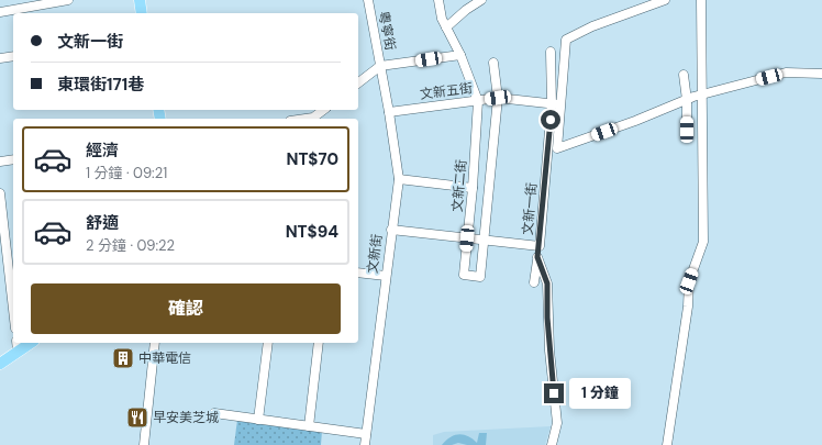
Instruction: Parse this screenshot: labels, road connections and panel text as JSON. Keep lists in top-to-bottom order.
{
  "streets": {
    "street": [
      "粵寧街",
      "文新五街",
      "文新二街",
      "文新一街",
      "文新街"
    ]
  },
  "crossings": [
    ["粵寧街", "文新二街"],
    ["粵寧街", "文新街"],
    ["文新五街", "文新二街"],
    ["文新五街", "文新一街"],
    ["文新五街", "文新街"],
    ["文新二街", "文新一街"],
    ["文新一街", "文新街"]
  ],
  "places": {
    "building": ["中華電信"],
    "restaurant": ["早安美芝城"]
  },
  "page": {
    "banner": ["文新一街", "東環街171巷"],
    "list": [
      {
        "name": "經濟",
        "note": "1 分鐘 · 09:21",
        "value": "NT$70"
      },
      {
        "name": "舒適",
        "note": "2 分鐘 · 09:22",
        "value": "NT$94"
      }
    ],
    "buttons": "確認",
    "bubble": "1 分鐘"
  }
}
